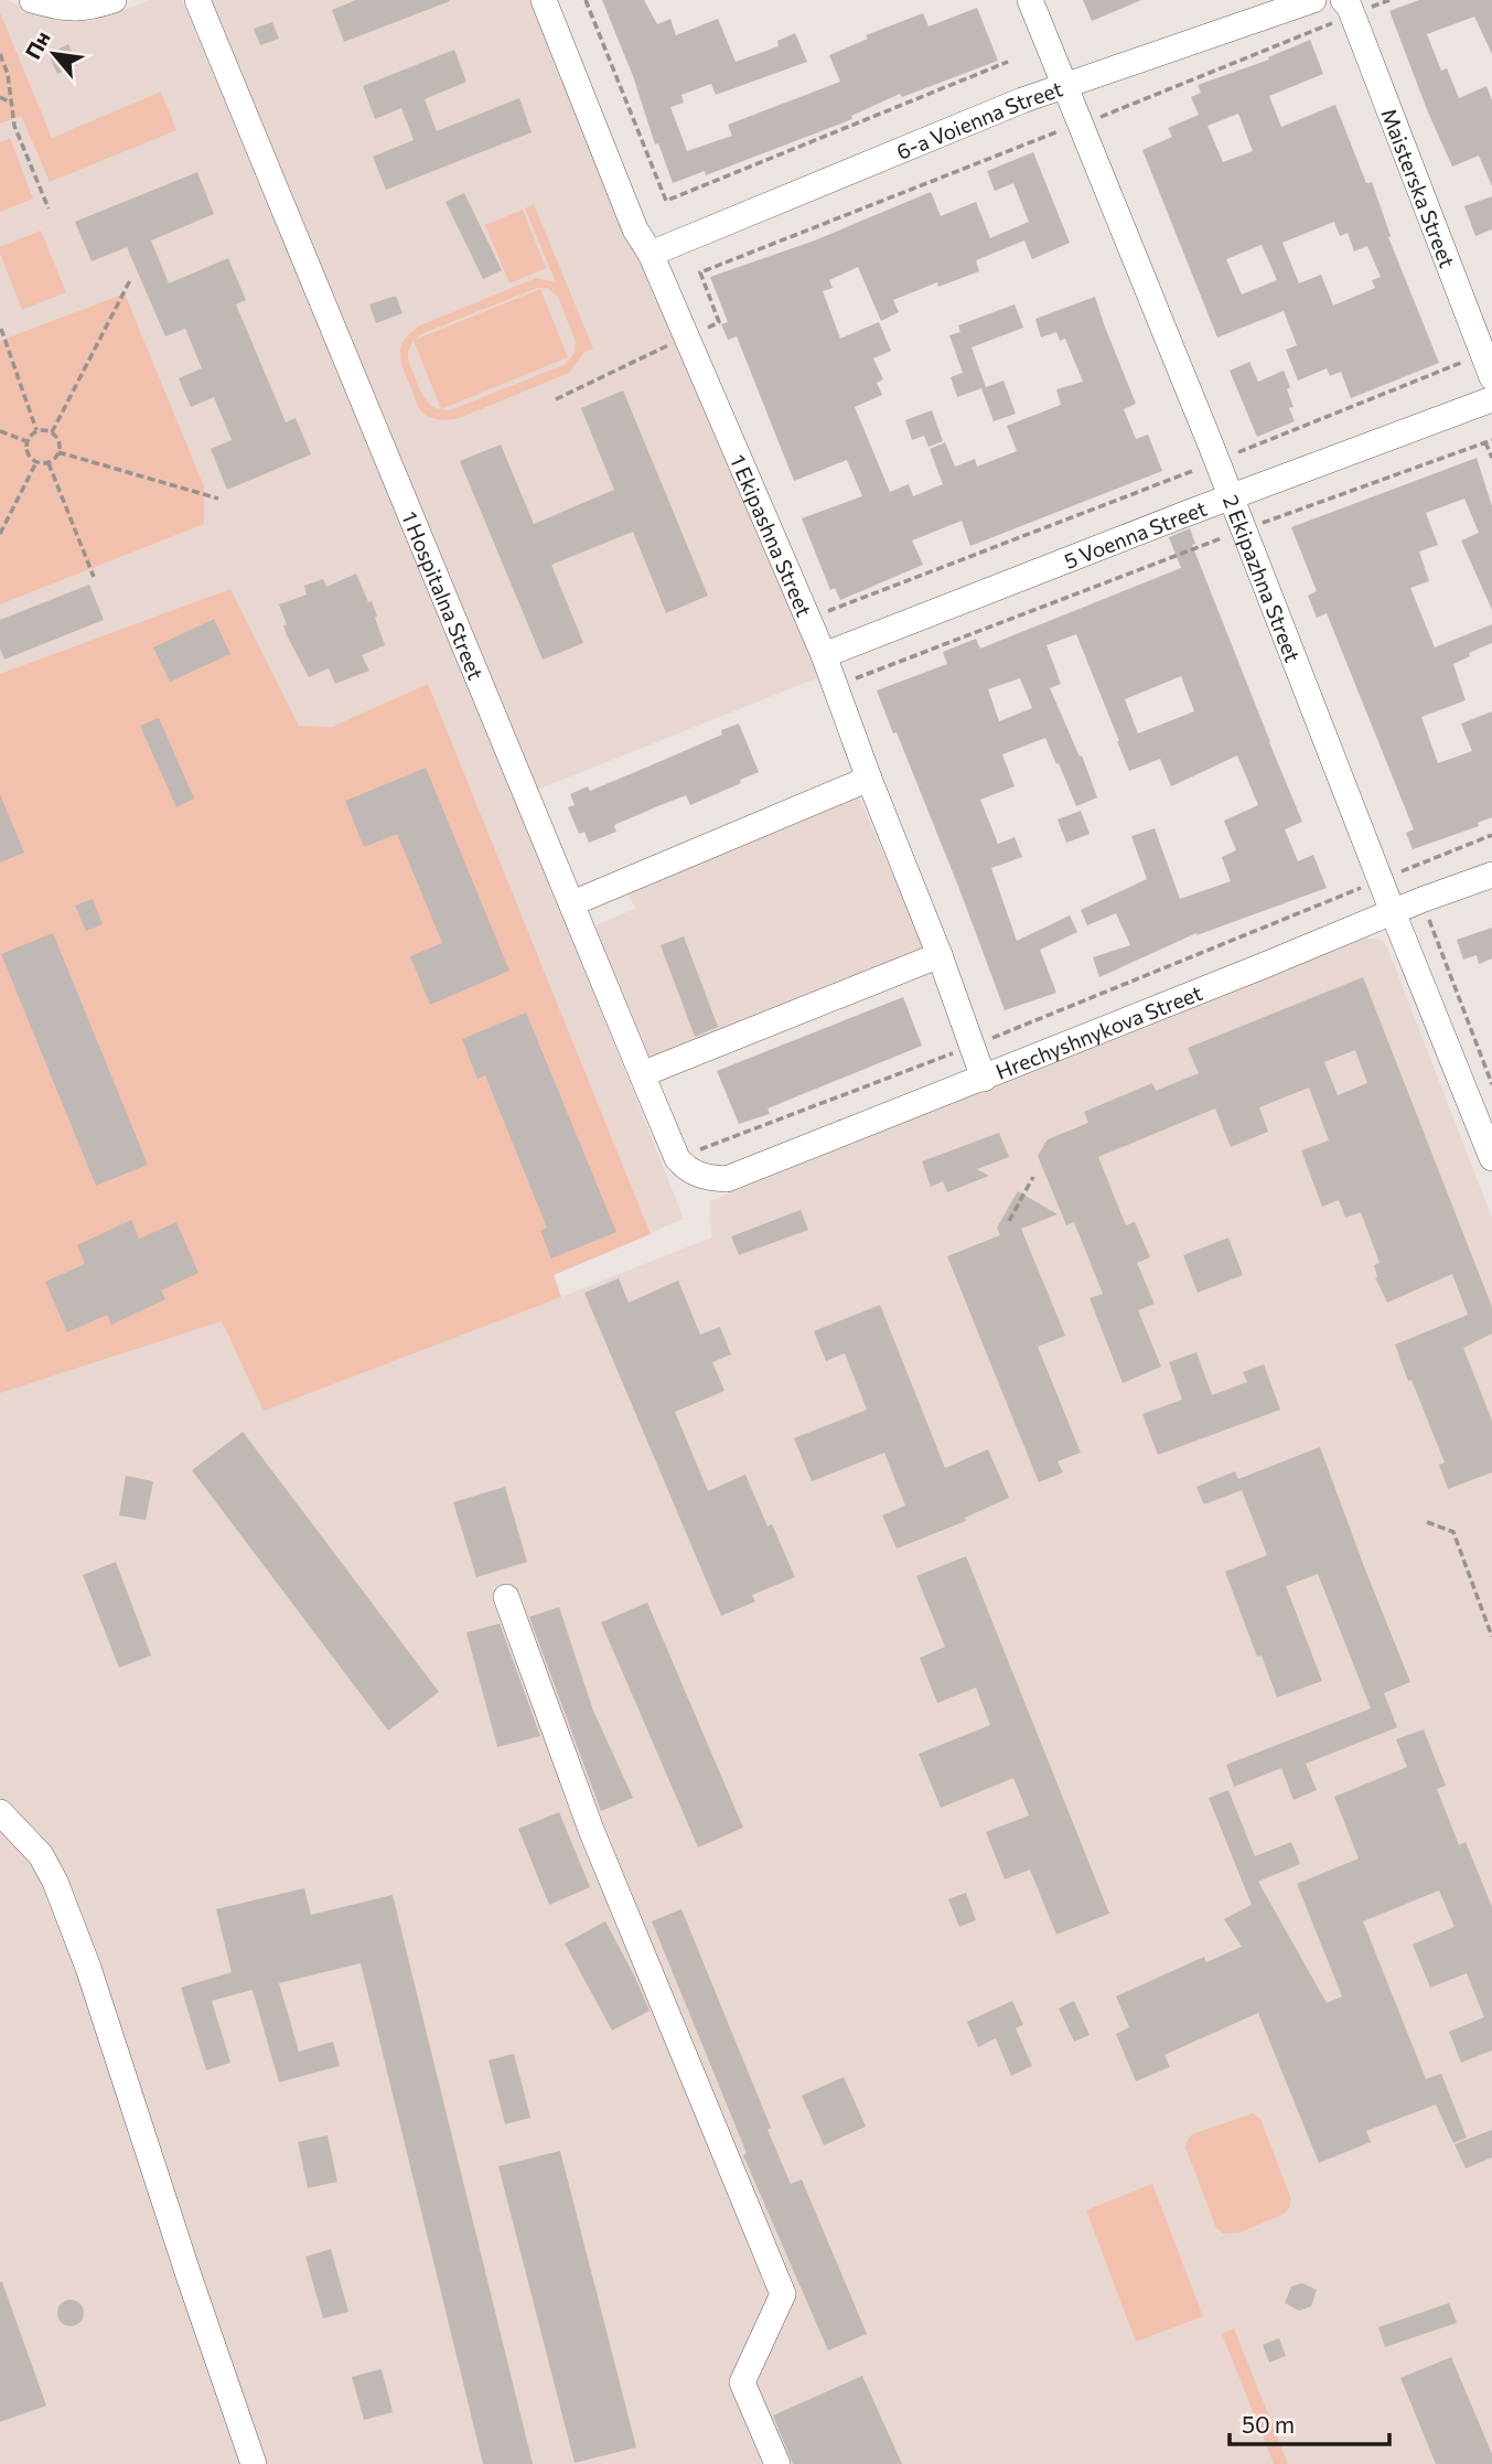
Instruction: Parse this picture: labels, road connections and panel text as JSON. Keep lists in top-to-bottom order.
{
  "streets": {
    "street": [
      "6-a Voienna Street",
      "Maisterska Street",
      "5 Voenna Street",
      "1 Ekipashna Street",
      "2 Ekipazhna Street",
      "1 Hospitalna Street",
      "Hrechyshnykova Street"
    ]
  },
  "crossings": [
    ["6-a Voienna Street", "1 Ekipashna Street"],
    ["6-a Voienna Street", "2 Ekipazhna Street"],
    ["5 Voenna Street", "1 Ekipashna Street"],
    ["5 Voenna Street", "2 Ekipazhna Street"],
    ["1 Ekipashna Street", "Hrechyshnykova Street"],
    ["2 Ekipazhna Street", "Hrechyshnykova Street"],
    ["1 Hospitalna Street", "Hrechyshnykova Street"]
  ],
  "scale_bar": "50 m",
  "north": "top left"
}
